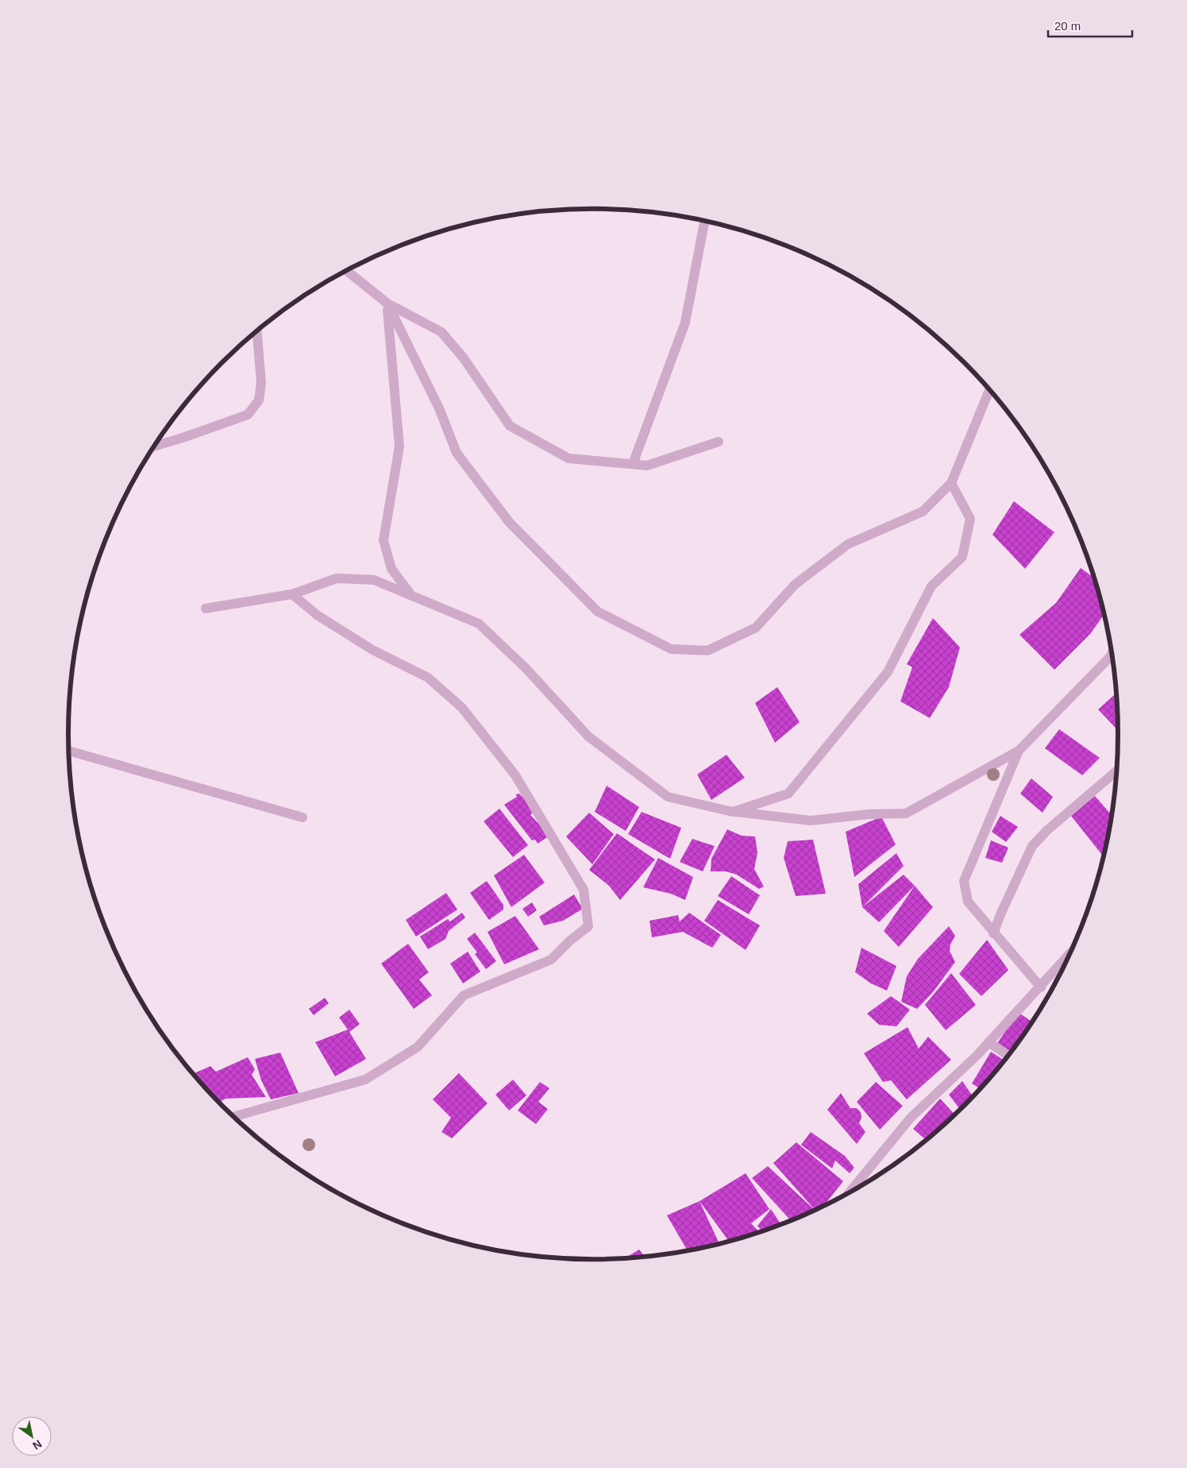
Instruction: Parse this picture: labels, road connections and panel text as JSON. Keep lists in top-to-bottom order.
{
  "scale_bar": "20 m",
  "north": "bottom right"
}
